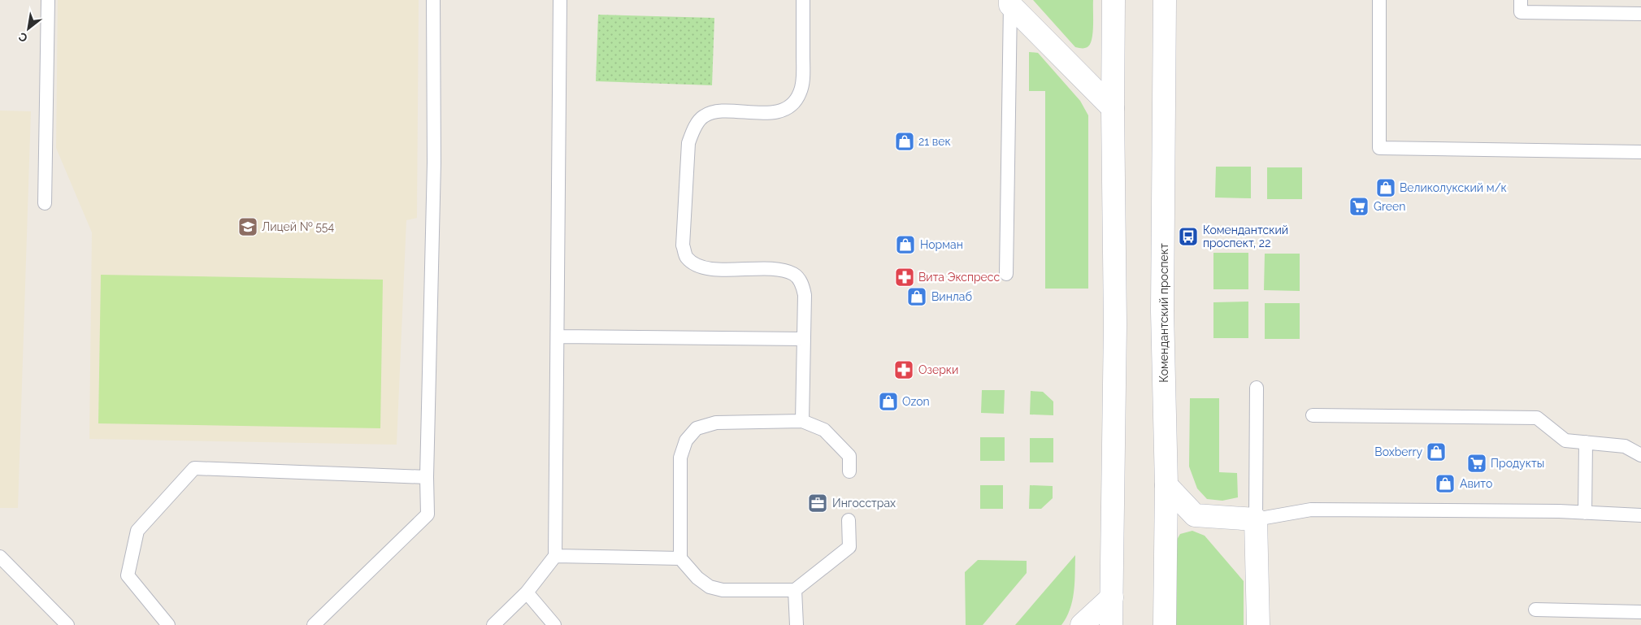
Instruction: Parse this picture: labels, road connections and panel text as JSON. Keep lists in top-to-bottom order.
{
  "streets": {
    "main road": ["Комендантский проспект"]
  },
  "places": {
    "shop": [
      "21 век",
      "Великолукский м/к",
      "Норман",
      "Винлаб",
      "Ozon",
      "Boxberry",
      "Авито"
    ],
    "supermarket": ["Green", "Продукты"],
    "school or university": ["Лицей № 554"],
    "bus stop": ["Комендантский проспект, 22"],
    "pharmacy": ["Вита Экспресс", "Озерки"],
    "office": ["Ингосстрах"]
  },
  "north": "bottom left"
}
